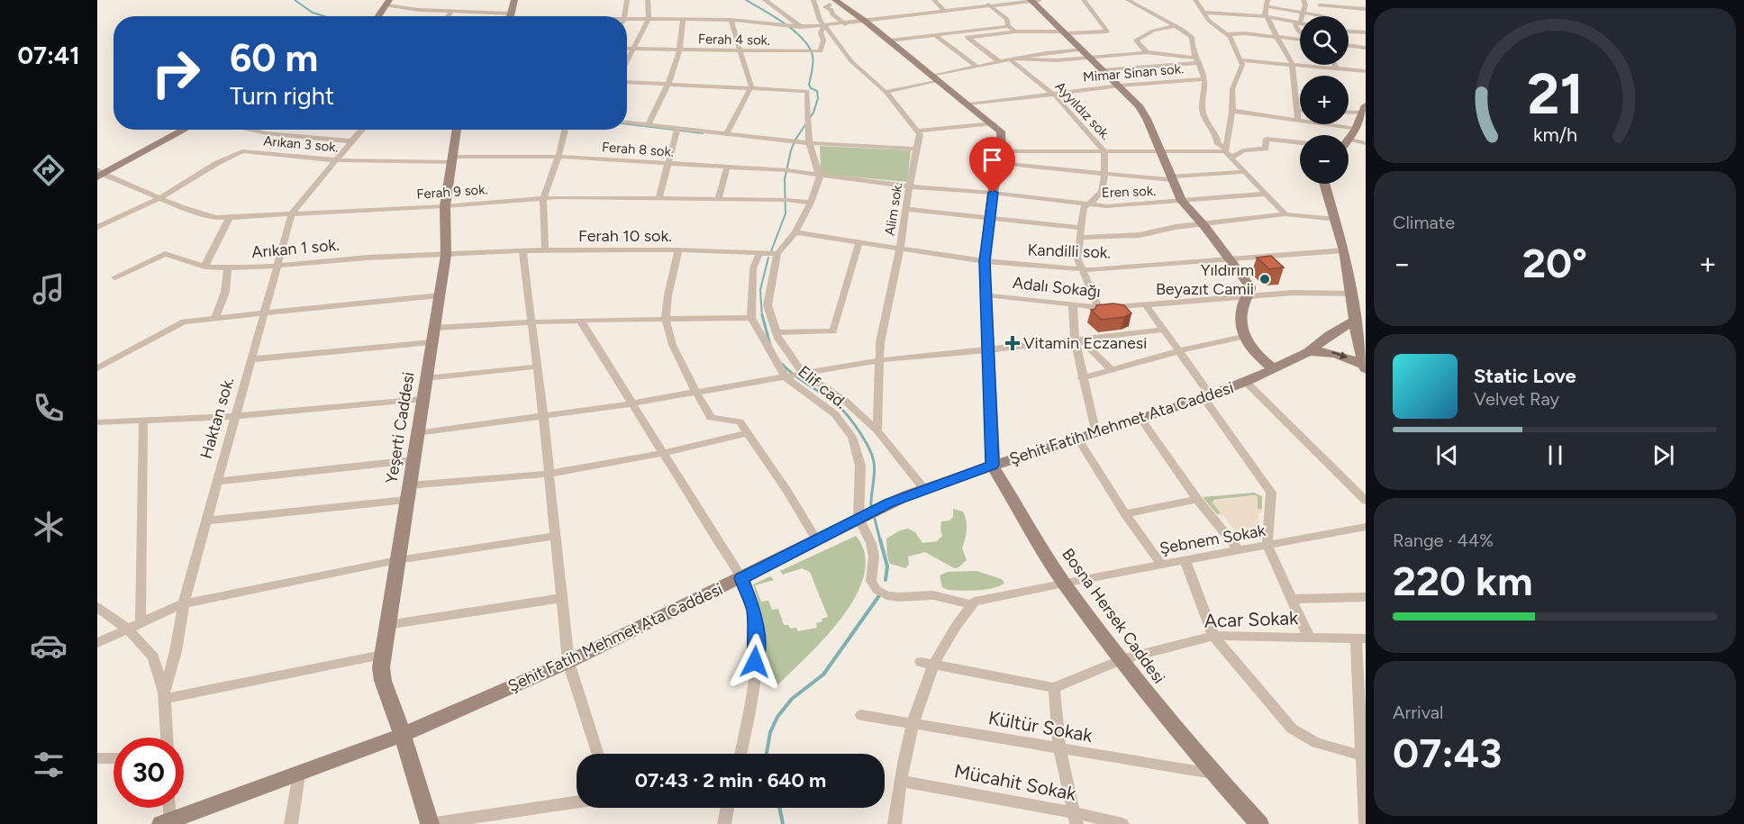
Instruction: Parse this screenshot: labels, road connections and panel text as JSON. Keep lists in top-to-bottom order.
{
  "streets": {
    "main road": ["Şehit Fatih Mehmet Ata Caddesi", "Yeşerti Caddesi", "Bosna Hersek Caddesi"],
    "street": [
      "Ferah 4 sok.",
      "Mimar Sinan sok.",
      "Ayyıldız sok.",
      "Arıkan 3 sok.",
      "Ferah 8 sok.",
      "Ferah 9 sok.",
      "Eren sok.",
      "Alim sok.",
      "Ferah 10 sok.",
      "Arıkan 1 sok.",
      "Kandilli sok.",
      "Adalı Sokağı",
      "Elif cad.",
      "Haktan sok.",
      "Şebnem Sokak",
      "Acar Sokak",
      "Kültür Sokak",
      "Mücahit Sokak"
    ]
  },
  "crossings": [
    ["Mimar Sinan sok.", "Ayyıldız sok."],
    ["Ayyıldız sok.", "Eren sok."],
    ["Ayyıldız sok.", "Kandilli sok."],
    ["Ayyıldız sok.", "Adalı Sokağı"],
    ["Arıkan 3 sok.", "Ferah 8 sok."],
    ["Arıkan 3 sok.", "Ferah 9 sok."],
    ["Arıkan 3 sok.", "Haktan sok."],
    ["Arıkan 3 sok.", "Yeşerti Caddesi"],
    ["Ferah 8 sok.", "Eren sok."],
    ["Ferah 8 sok.", "Alim sok."],
    ["Ferah 8 sok.", "Yeşerti Caddesi"],
    ["Ferah 9 sok.", "Haktan sok."],
    ["Ferah 9 sok.", "Yeşerti Caddesi"],
    ["Eren sok.", "Alim sok."],
    ["Eren sok.", "Bosna Hersek Caddesi"],
    ["Alim sok.", "Kandilli sok."],
    ["Alim sok.", "Elif cad."],
    ["Ferah 10 sok.", "Arıkan 1 sok."],
    ["Ferah 10 sok.", "Elif cad."],
    ["Ferah 10 sok.", "Yeşerti Caddesi"],
    ["Arıkan 1 sok.", "Haktan sok."],
    ["Arıkan 1 sok.", "Yeşerti Caddesi"],
    ["Kandilli sok.", "Bosna Hersek Caddesi"],
    ["Adalı Sokağı", "Bosna Hersek Caddesi"],
    ["Elif cad.", "Şehit Fatih Mehmet Ata Caddesi"],
    ["Şehit Fatih Mehmet Ata Caddesi", "Yeşerti Caddesi"],
    ["Şehit Fatih Mehmet Ata Caddesi", "Bosna Hersek Caddesi"],
    ["Şebnem Sokak", "Bosna Hersek Caddesi"],
    ["Bosna Hersek Caddesi", "Acar Sokak"],
    ["Bosna Hersek Caddesi", "Kültür Sokak"]
  ],
  "places": {
    "other": ["Yıldırım Beyazıt Camii"],
    "health": ["Vitamin Eczanesi"]
  },
  "page": {
    "tabs": "07:41",
    "map_buttons": ["+", "−"],
    "turn": ["60 m", "Turn right"],
    "tile": [
      "Climate",
      ["Range · 44%", "220 km"],
      ["Arrival", "07:43"]
    ],
    "heat": ["−", "20°", "+"],
    "song": ["Static Love", "Velvet Ray"],
    "limit": "30",
    "trip": "07:43 · 2 min · 640 m",
    "gauge": ["21", "km/h"]
  }
}
